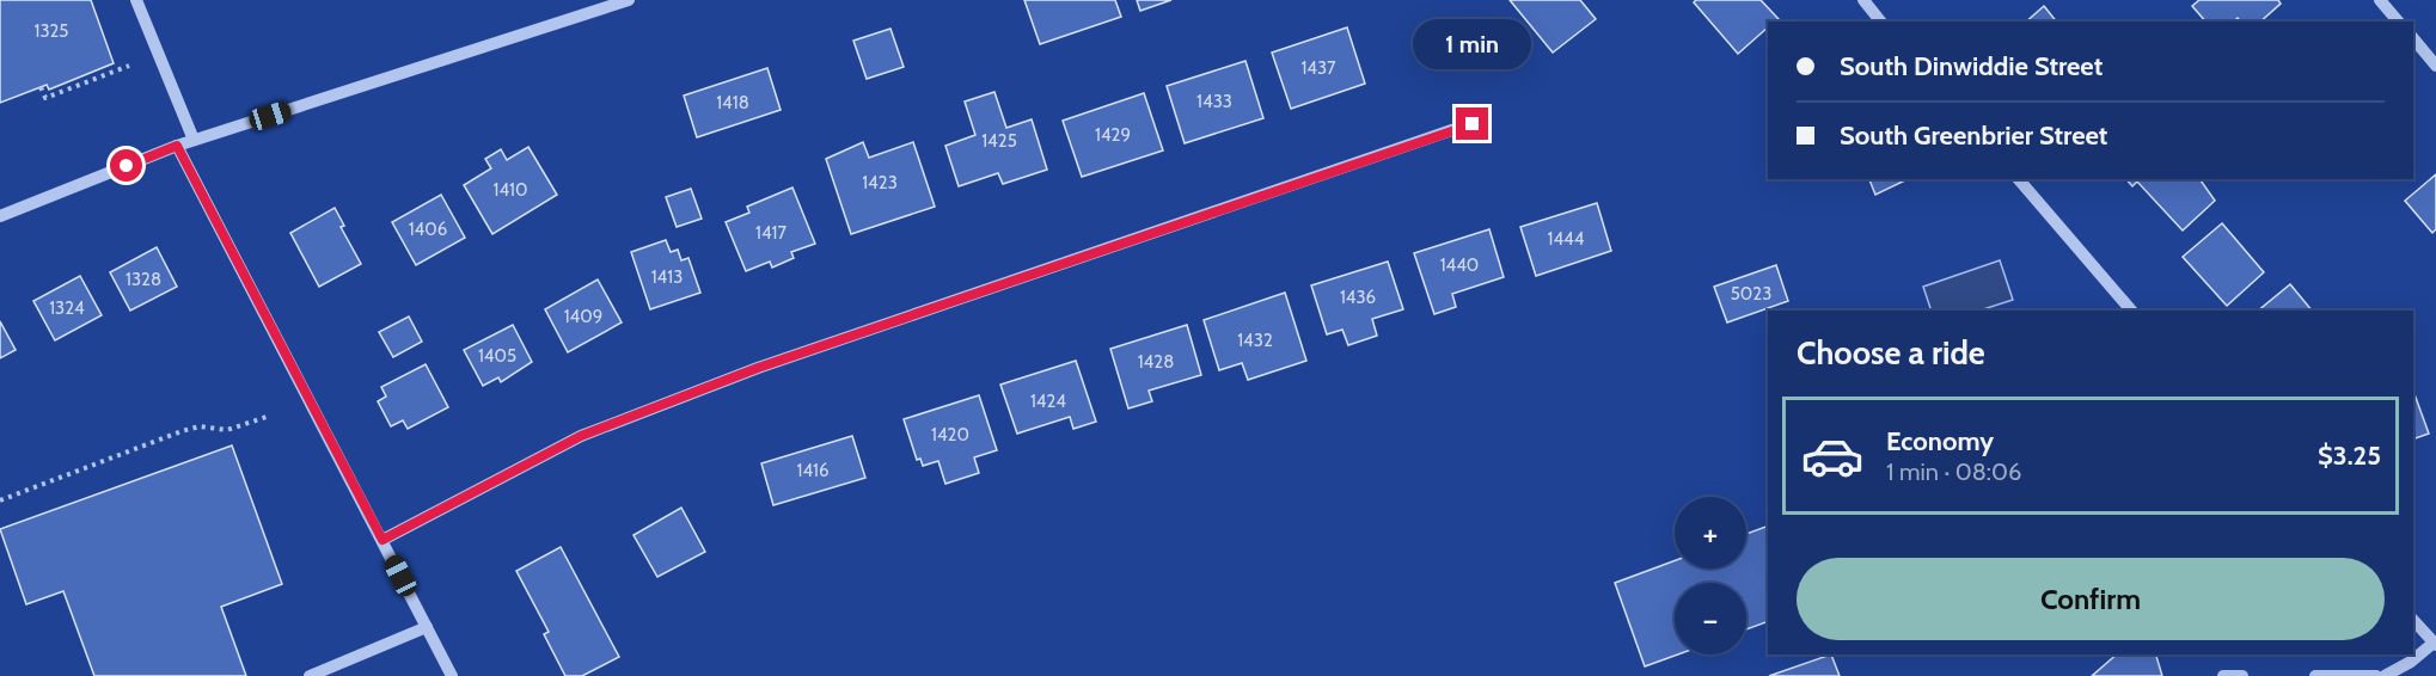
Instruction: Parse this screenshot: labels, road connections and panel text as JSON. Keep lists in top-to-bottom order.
{
  "house_numbers": [
    "1325",
    "1437",
    "1433",
    "1418",
    "1429",
    "1425",
    "1423",
    "1410",
    "1406",
    "1417",
    "1444",
    "1440",
    "1413",
    "1328",
    "5023",
    "1436",
    "1324",
    "1409",
    "1432",
    "1405",
    "1428",
    "1424",
    "1420",
    "1416"
  ],
  "page": {
    "bubble": "1 min",
    "banner": ["South Dinwiddie Street", "South Greenbrier Street"],
    "heading": "Choose a ride",
    "list": [
      {
        "name": "Economy",
        "note": "1 min · 08:06",
        "value": "$3.25"
      }
    ],
    "map_buttons": ["+", "−"],
    "buttons": "Confirm"
  }
}
